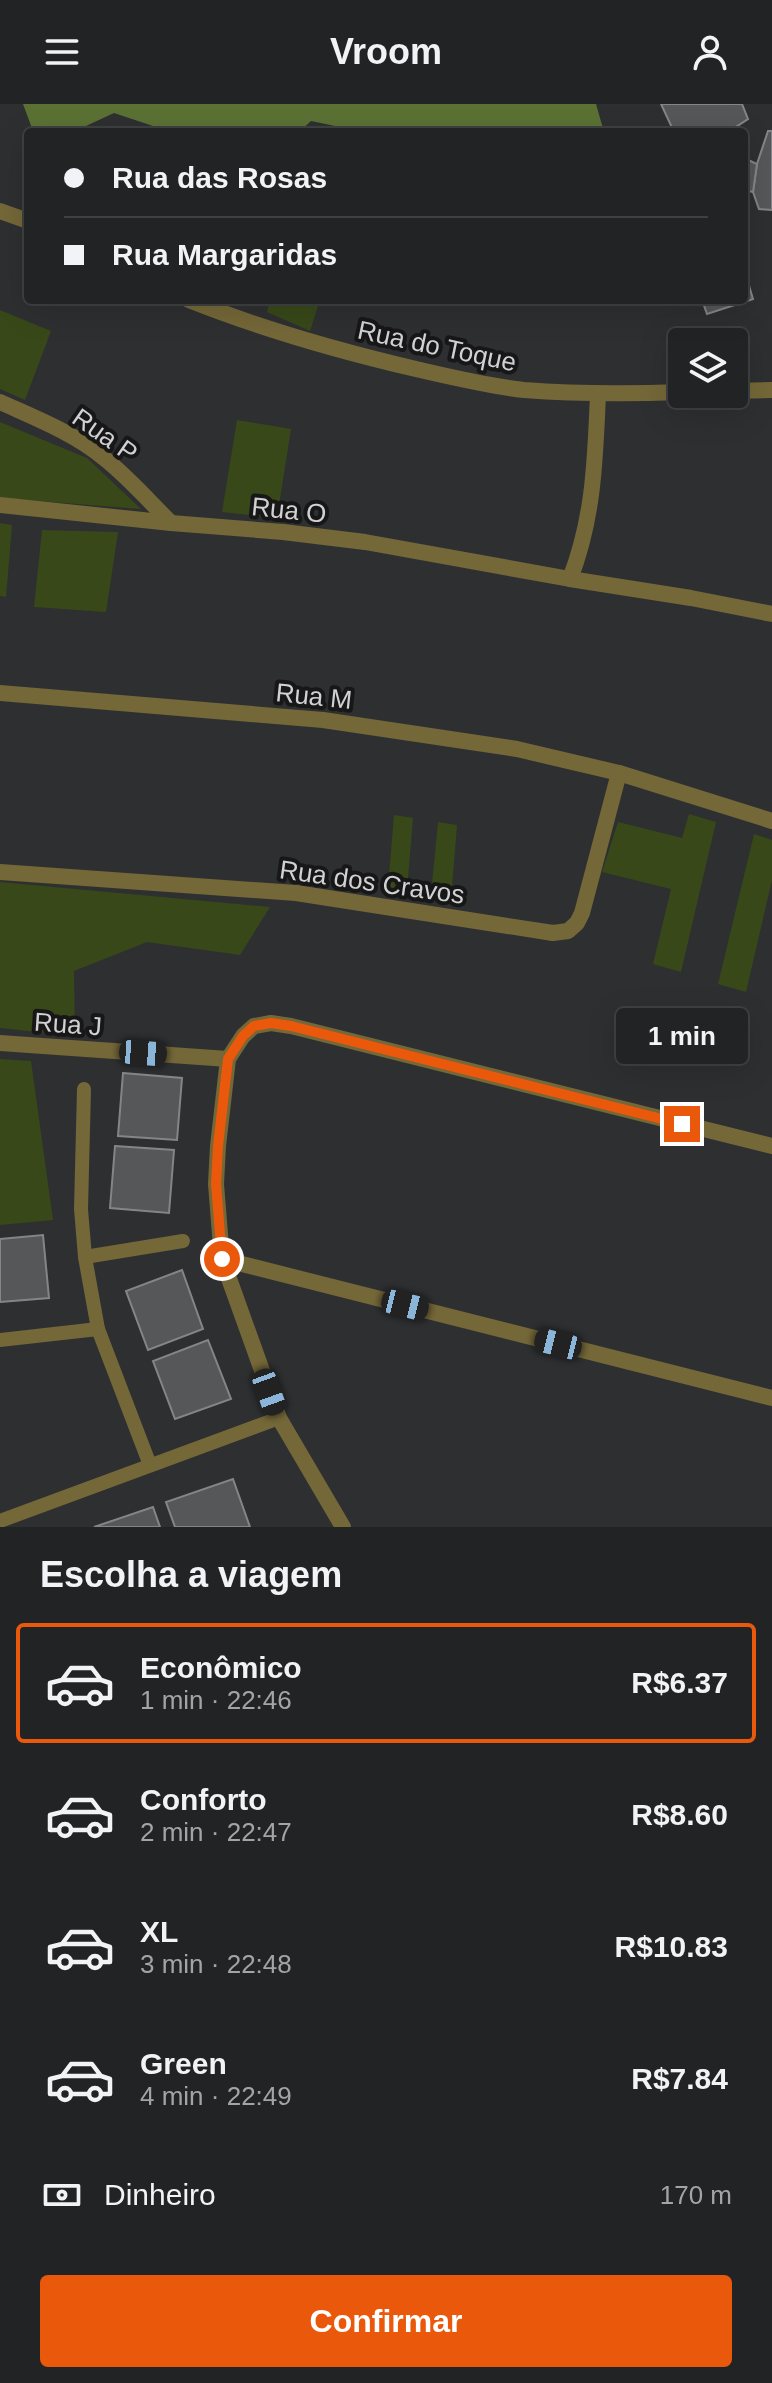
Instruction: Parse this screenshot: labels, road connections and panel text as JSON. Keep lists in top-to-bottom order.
{
  "streets": {
    "street": [
      "Rua do Toque",
      "Rua P",
      "Rua O",
      "Rua M",
      "Rua dos Cravos",
      "Rua J"
    ]
  },
  "crossings": [
    ["Rua P", "Rua O"],
    ["Rua M", "Rua dos Cravos"]
  ],
  "page": {
    "header": "Vroom",
    "banner": ["Rua das Rosas", "Rua Margaridas"],
    "bubble": "1 min",
    "heading": "Escolha a viagem",
    "list": [
      {
        "name": "Econômico",
        "note": "1 min · 22:46",
        "value": "R$6.37"
      },
      {
        "name": "Conforto",
        "note": "2 min · 22:47",
        "value": "R$8.60"
      },
      {
        "name": "XL",
        "note": "3 min · 22:48",
        "value": "R$10.83"
      },
      {
        "name": "Green",
        "note": "4 min · 22:49",
        "value": "R$7.84"
      }
    ],
    "pay": ["Dinheiro", "170 m"],
    "buttons": "Confirmar"
  }
}
